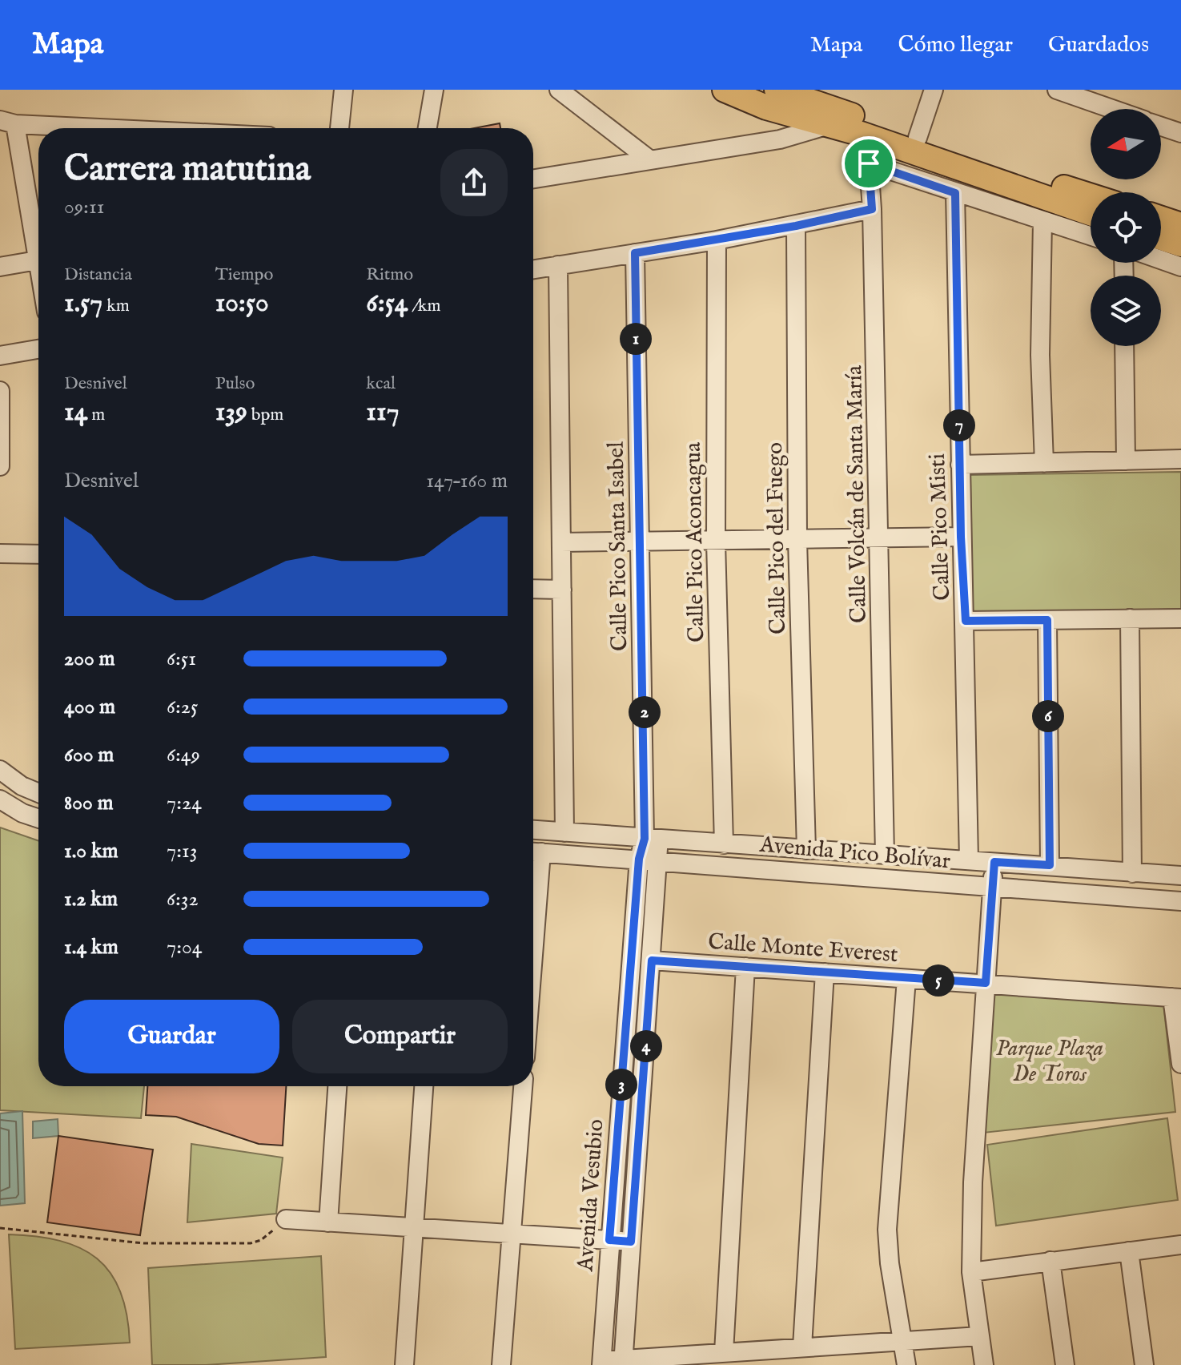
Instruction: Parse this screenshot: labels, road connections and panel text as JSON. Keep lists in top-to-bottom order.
{
  "streets": {
    "street": [
      "Calle Volcán de Santa María",
      "Calle Pico Misti",
      "Calle Pico del Fuego",
      "Calle Pico Aconcagua",
      "Calle Pico Santa Isabel",
      "Avenida Pico Bolívar",
      "Calle Monte Everest",
      "Avenida Vesubio"
    ]
  },
  "crossings": [
    ["Calle Volcán de Santa María", "Avenida Pico Bolívar"],
    ["Calle Pico Misti", "Avenida Pico Bolívar"],
    ["Calle Pico del Fuego", "Avenida Pico Bolívar"],
    ["Calle Pico Aconcagua", "Avenida Pico Bolívar"],
    ["Calle Pico Santa Isabel", "Avenida Pico Bolívar"],
    ["Calle Pico Santa Isabel", "Avenida Vesubio"],
    ["Avenida Pico Bolívar", "Avenida Vesubio"],
    ["Calle Monte Everest", "Avenida Vesubio"]
  ],
  "parks": ["Parque Plaza De Toros"],
  "north": "left",
  "page": {
    "header": "Mapa",
    "nav": ["Mapa", "Cómo llegar", "Guardados"],
    "heading": ["Carrera matutina", "09:11"],
    "stats": [
      ["Distancia", "1.57 km"],
      ["Tiempo", "10:50"],
      ["Ritmo", "6:54 /km"],
      ["Desnivel", "14 m"],
      ["Pulso", "139 bpm"],
      ["kcal", "117"]
    ],
    "pins": [
      "1",
      "7",
      "2",
      "6",
      "5",
      "4",
      "3"
    ],
    "chart": ["Desnivel", "147–160 m"],
    "list": [
      {
        "name": "200 m",
        "note": "6:51"
      },
      {
        "name": "400 m",
        "note": "6:25"
      },
      {
        "name": "600 m",
        "note": "6:49"
      },
      {
        "name": "800 m",
        "note": "7:24"
      },
      {
        "name": "1.0 km",
        "note": "7:13"
      },
      {
        "name": "1.2 km",
        "note": "6:32"
      },
      {
        "name": "1.4 km",
        "note": "7:04"
      }
    ],
    "buttons": ["Guardar", "Compartir"]
  }
}
